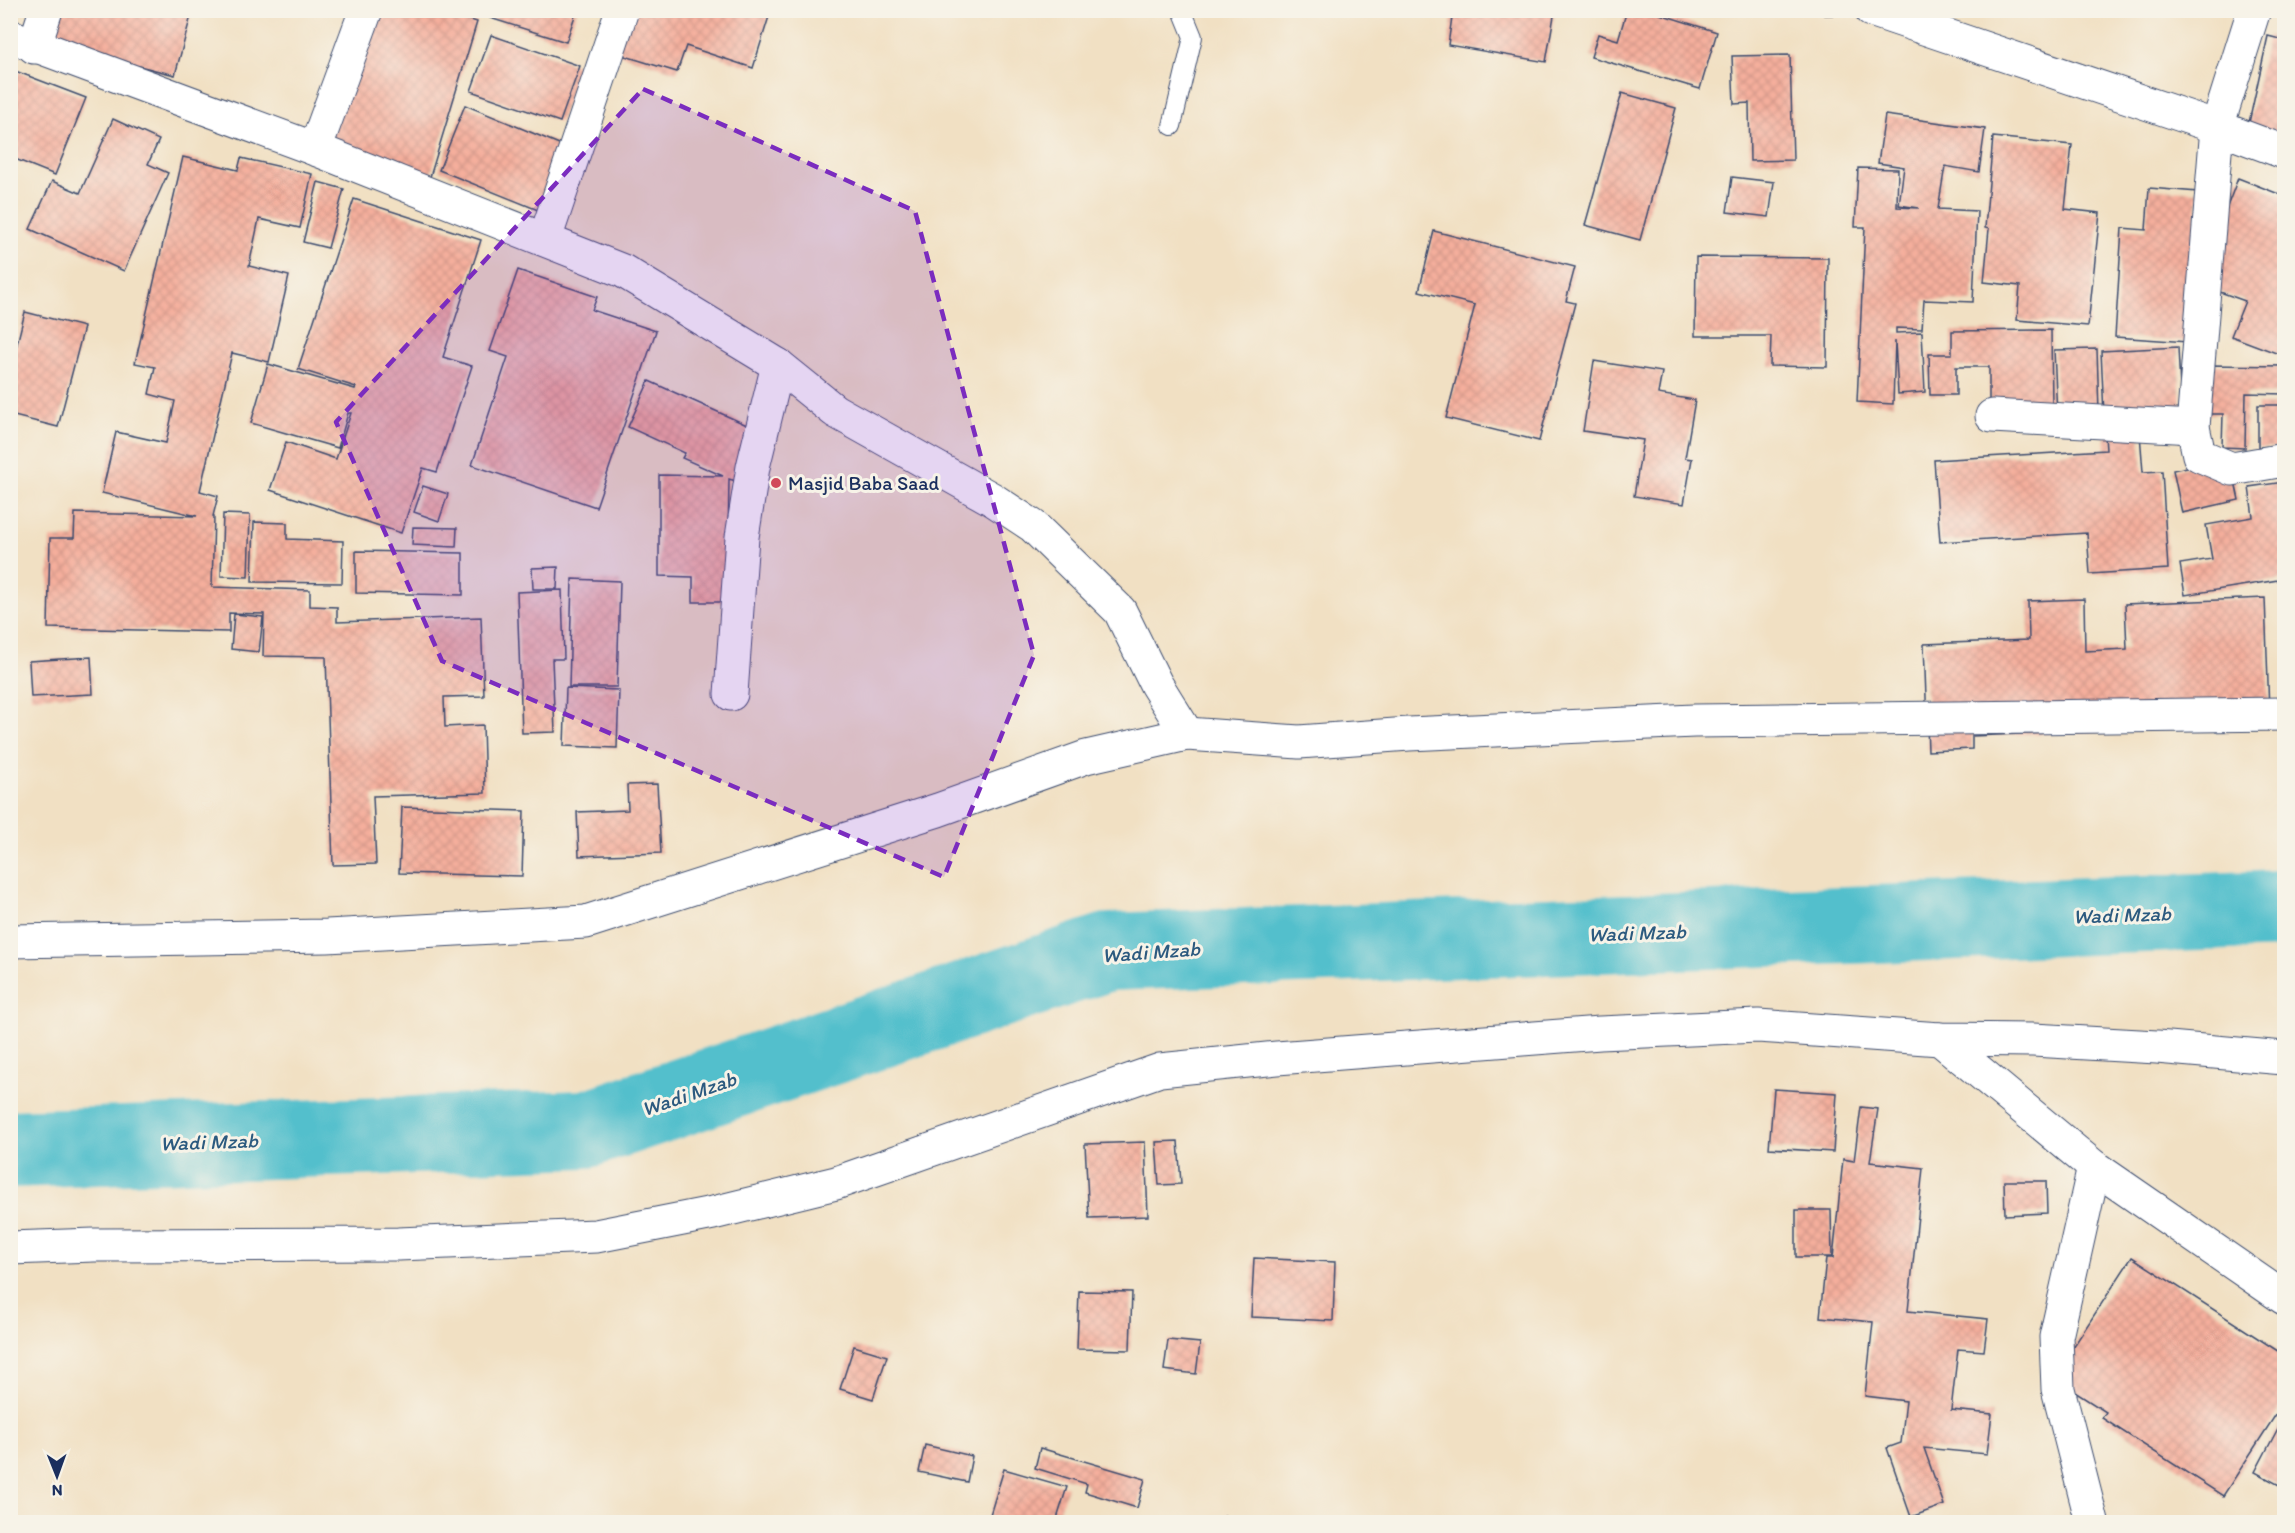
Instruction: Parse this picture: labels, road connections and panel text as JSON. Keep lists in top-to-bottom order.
{
  "water": ["Wadi Mzab"],
  "places": ["Masjid Baba Saad"],
  "north": "bottom"
}
